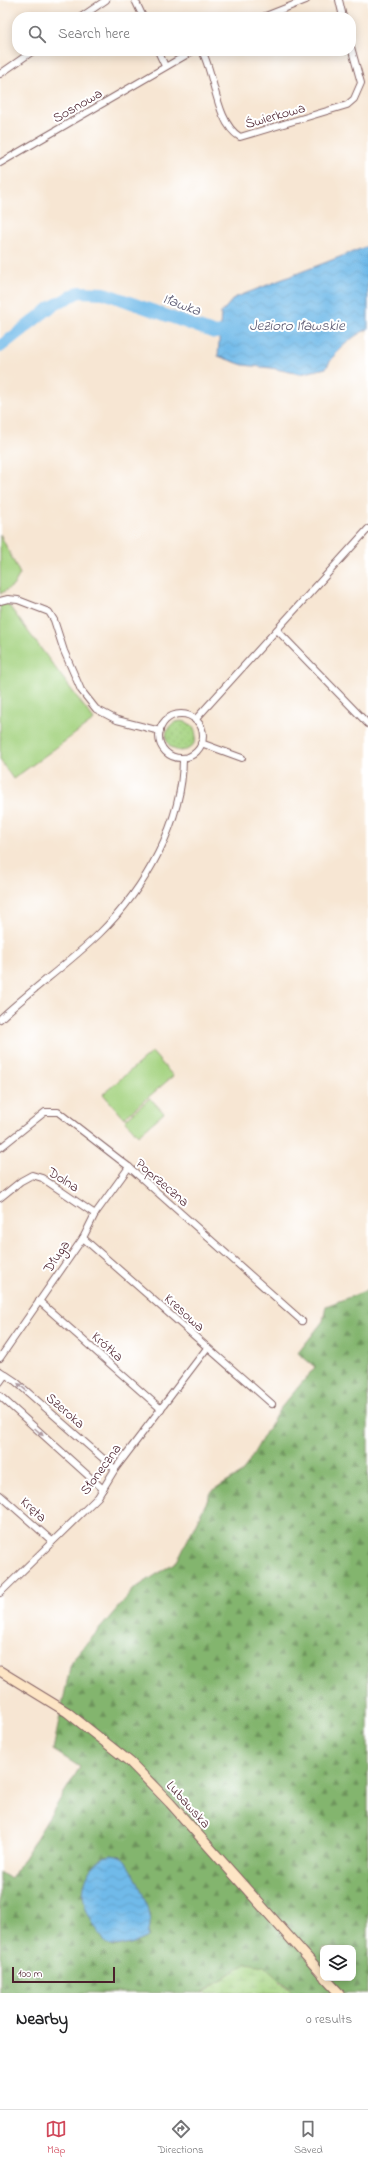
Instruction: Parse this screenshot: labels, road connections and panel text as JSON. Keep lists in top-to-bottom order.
{
  "streets": {
    "main road": ["Lubawska"],
    "street": [
      "Sosnowa",
      "Świerkowa",
      "Dolna",
      "Poprzeczna",
      "Długa",
      "Kresowa",
      "Krótka",
      "Szeroka",
      "Słoneczna",
      "Kręta"
    ]
  },
  "crossings": [
    ["Dolna", "Długa"],
    ["Poprzeczna", "Długa"],
    ["Długa", "Kresowa"],
    ["Długa", "Krótka"],
    ["Kresowa", "Słoneczna"],
    ["Krótka", "Słoneczna"],
    ["Szeroka", "Słoneczna"],
    ["Słoneczna", "Kręta"]
  ],
  "water": ["Iławka", "Jezioro Iławskie"],
  "scale_bar": "100 m",
  "page": {
    "search": "Search here",
    "scale": "100 m",
    "heading": ["Nearby", "0 results"],
    "nav": ["Map", "Directions", "Saved"]
  }
}
